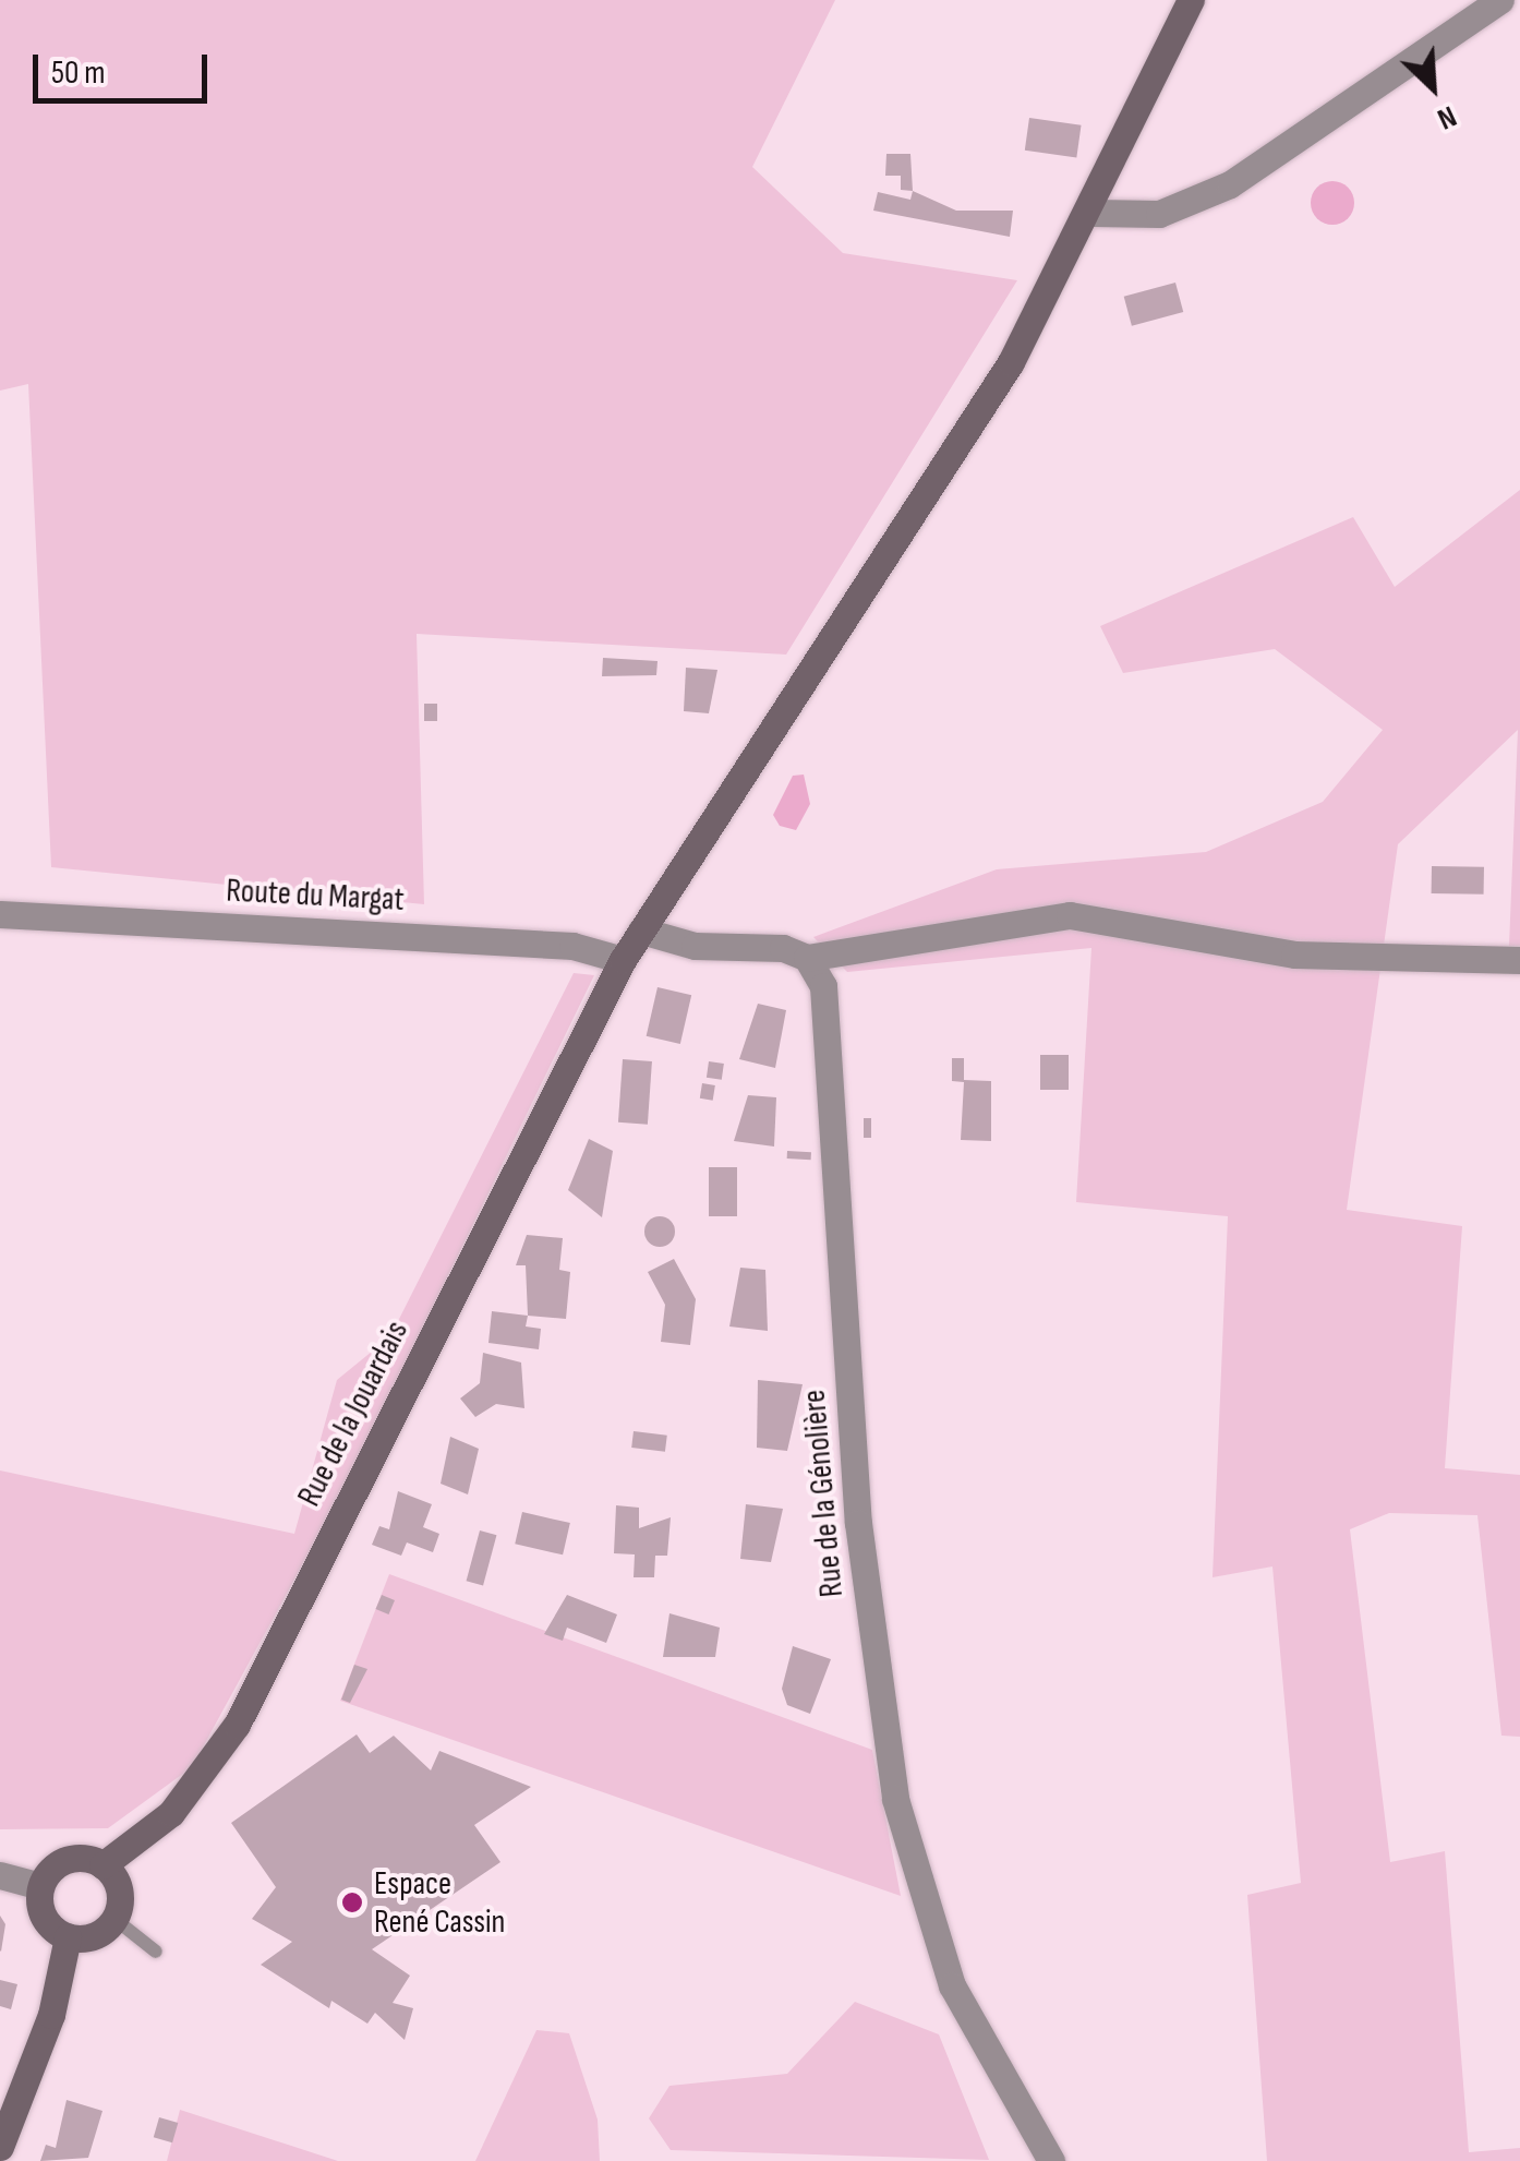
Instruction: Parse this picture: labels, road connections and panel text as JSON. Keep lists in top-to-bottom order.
{
  "streets": {
    "main road": ["Rue de la Jouardais"],
    "street": ["Route du Margat", "Rue de la Génolière"]
  },
  "crossings": [
    ["Route du Margat", "Rue de la Jouardais"]
  ],
  "places": ["Espace René Cassin"],
  "scale_bar": "50 m",
  "north": "bottom right"
}
